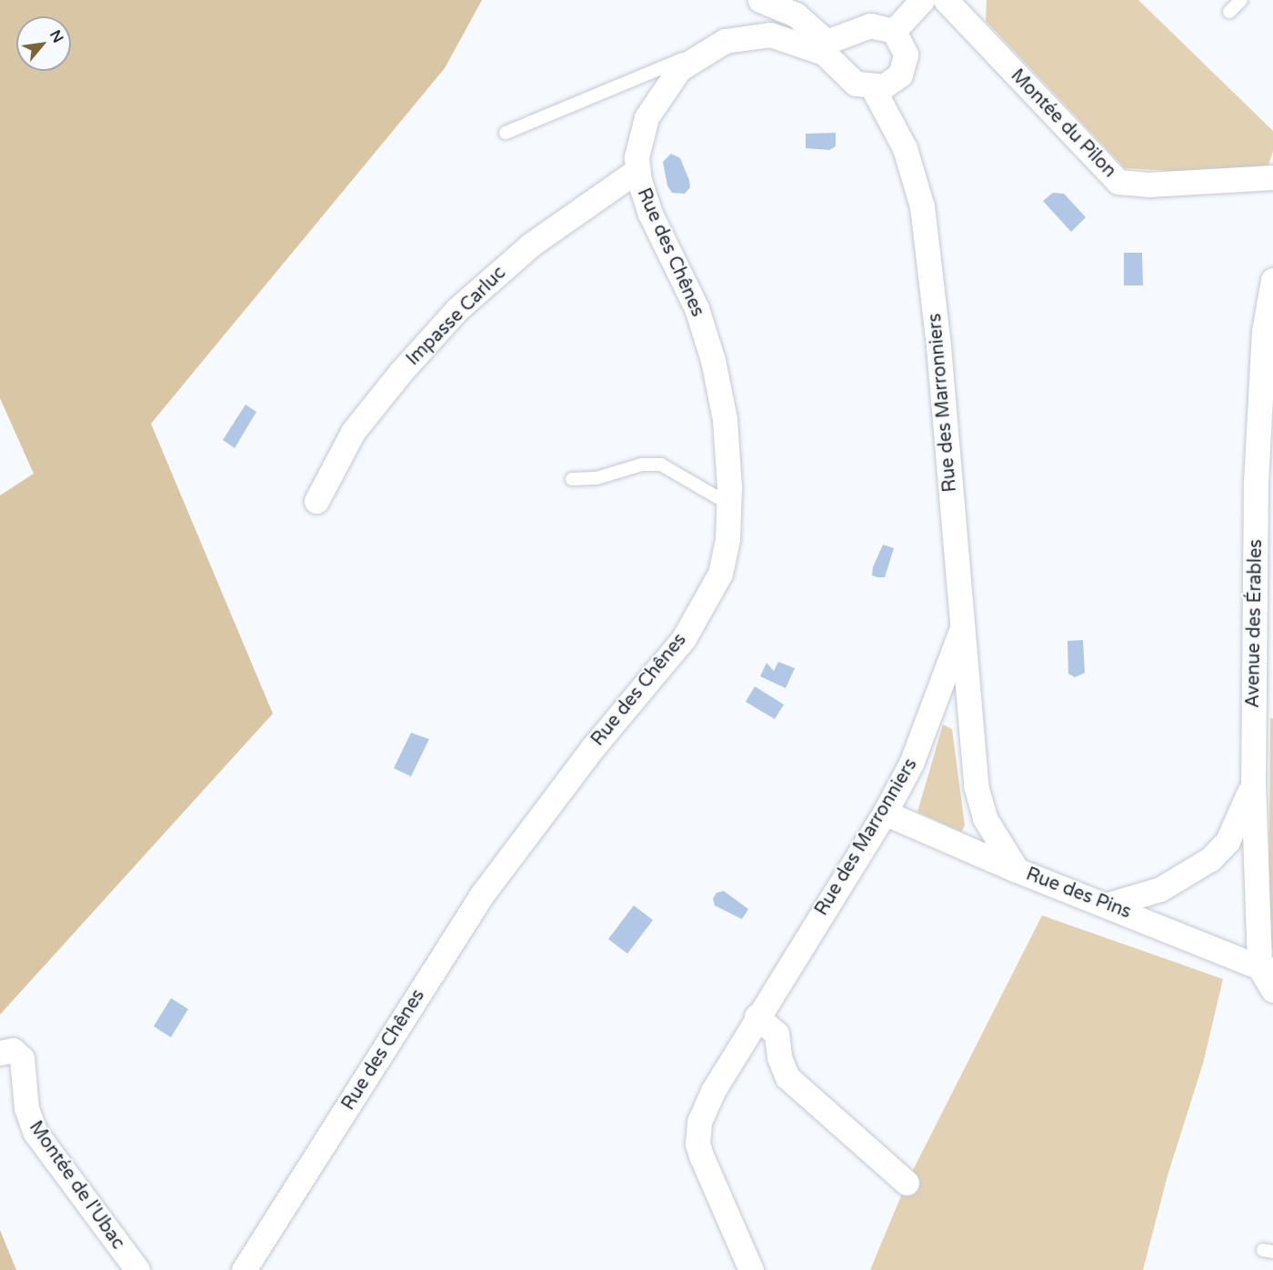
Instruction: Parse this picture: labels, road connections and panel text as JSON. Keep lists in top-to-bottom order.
{
  "streets": {
    "street": [
      "Montée du Pilon",
      "Rue des Chênes",
      "Impasse Carluc",
      "Rue des Marronniers",
      "Avenue des Érables",
      "Rue des Pins",
      "Montée de l'Ubac"
    ]
  },
  "crossings": [
    ["Rue des Chênes", "Impasse Carluc"],
    ["Rue des Chênes", "Rue des Marronniers"],
    ["Rue des Marronniers", "Rue des Pins"],
    ["Avenue des Érables", "Rue des Pins"]
  ],
  "north": "top right"
}
